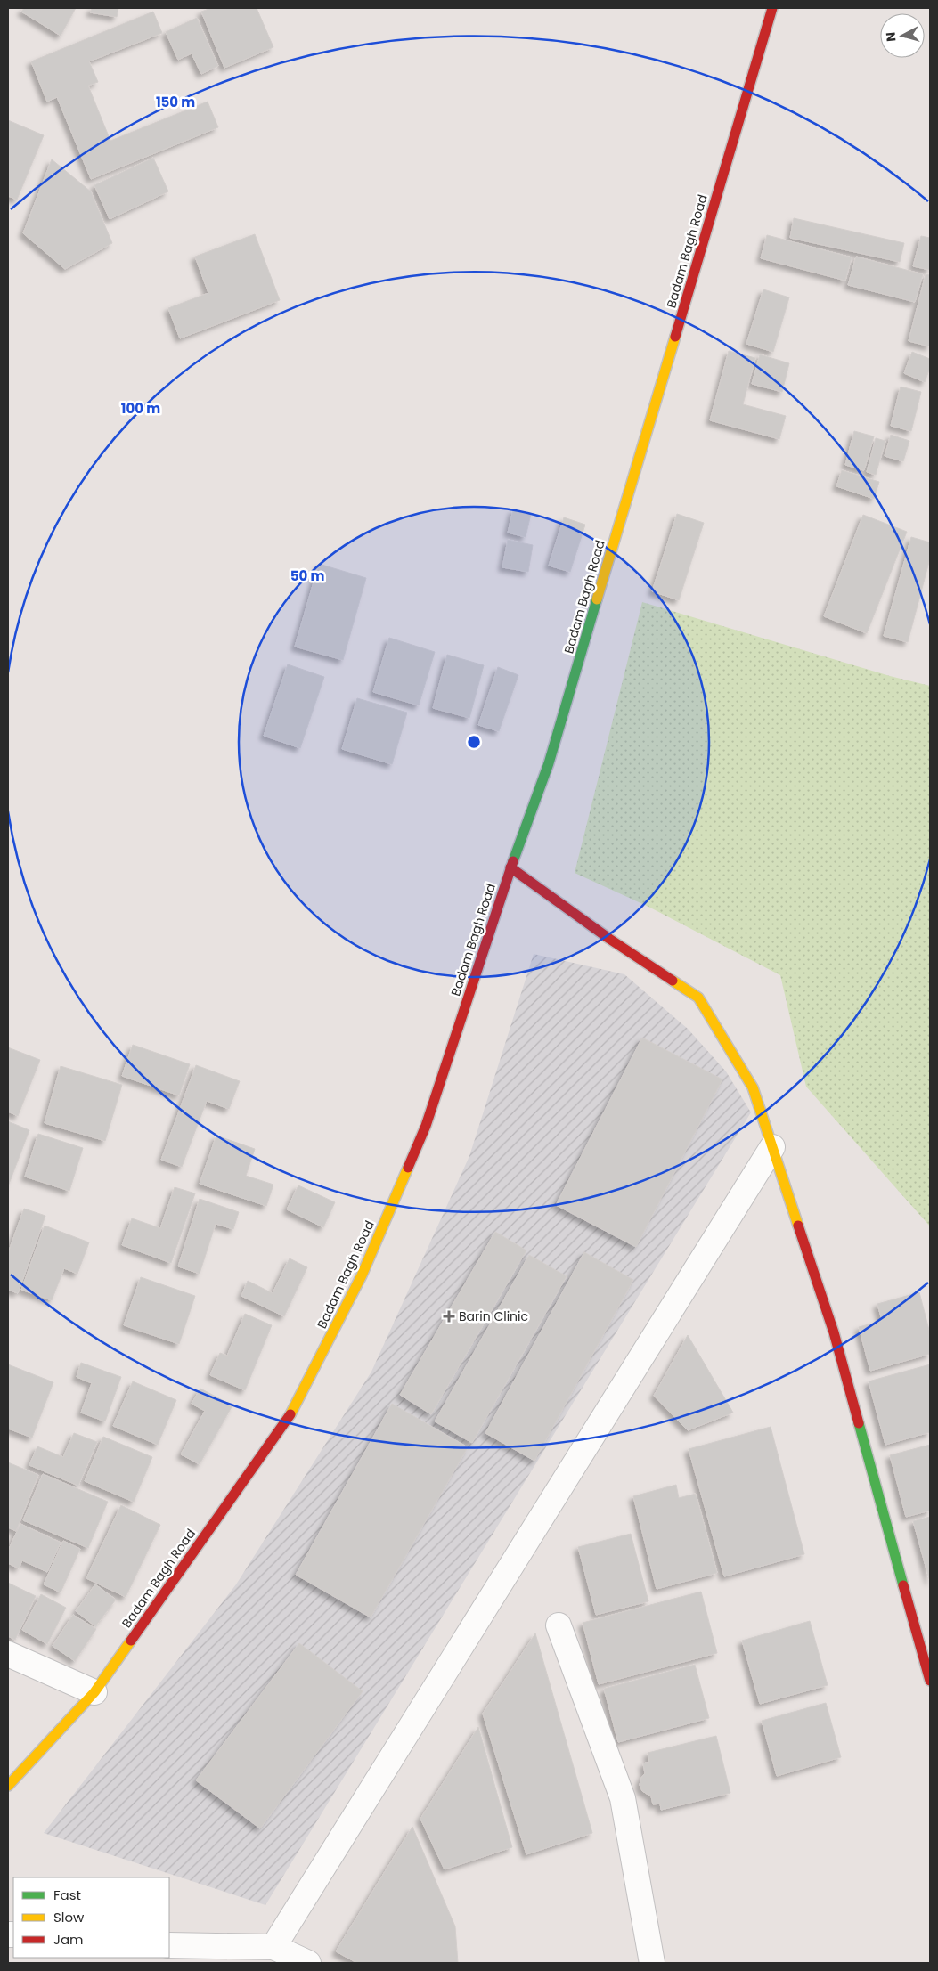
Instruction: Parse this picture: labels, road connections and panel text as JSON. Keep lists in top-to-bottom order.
{
  "streets": {
    "main road": ["Badam Bagh Road"]
  },
  "places": {
    "health": ["Barin Clinic"]
  },
  "legend": ["Fast", "Slow", "Jam"],
  "north": "left",
  "rings": ["150 m", "100 m", "50 m"]
}
